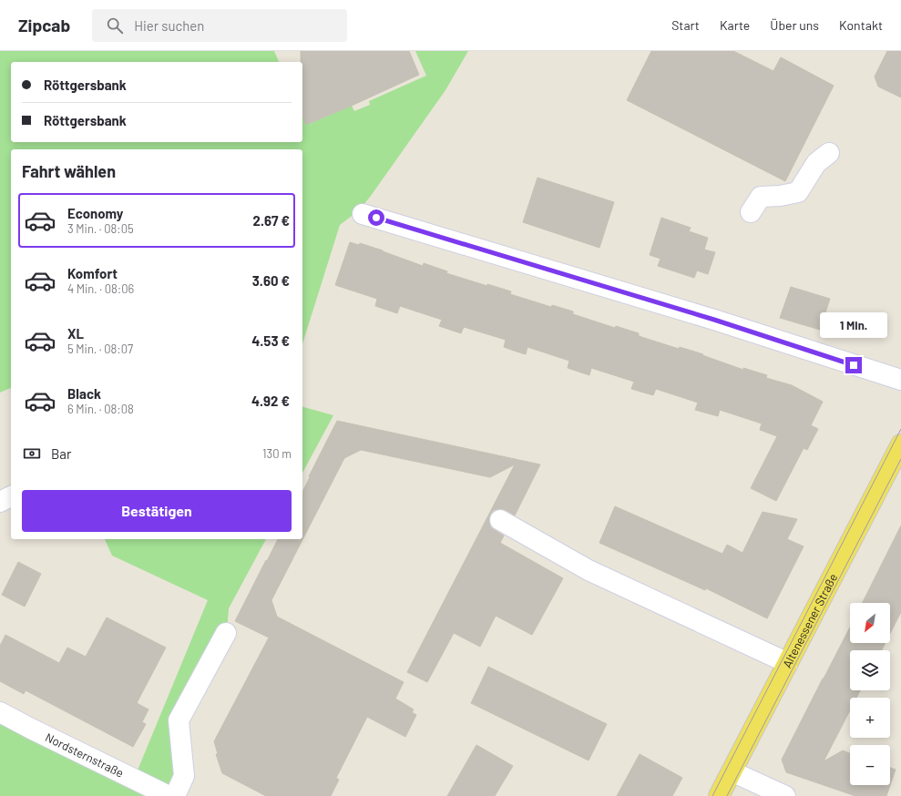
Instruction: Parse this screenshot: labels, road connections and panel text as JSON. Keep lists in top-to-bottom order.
{
  "streets": {
    "main road": ["Altenessener Straße"],
    "street": ["Nordsternstraße"]
  },
  "north": "bottom left",
  "page": {
    "header": "Zipcab",
    "search": "Hier suchen",
    "nav": [
      "Start",
      "Karte",
      "Über uns",
      "Kontakt"
    ],
    "banner": ["Röttgersbank", "Röttgersbank"],
    "heading": "Fahrt wählen",
    "list": [
      {
        "name": "Economy",
        "note": "3 Min. · 08:05",
        "value": "2.67 €"
      },
      {
        "name": "Komfort",
        "note": "4 Min. · 08:06",
        "value": "3.60 €"
      },
      {
        "name": "XL",
        "note": "5 Min. · 08:07",
        "value": "4.53 €"
      },
      {
        "name": "Black",
        "note": "6 Min. · 08:08",
        "value": "4.92 €"
      }
    ],
    "bubble": "1 Min.",
    "pay": ["Bar", "130 m"],
    "buttons": "Bestätigen",
    "map_buttons": ["+", "−"]
  }
}
